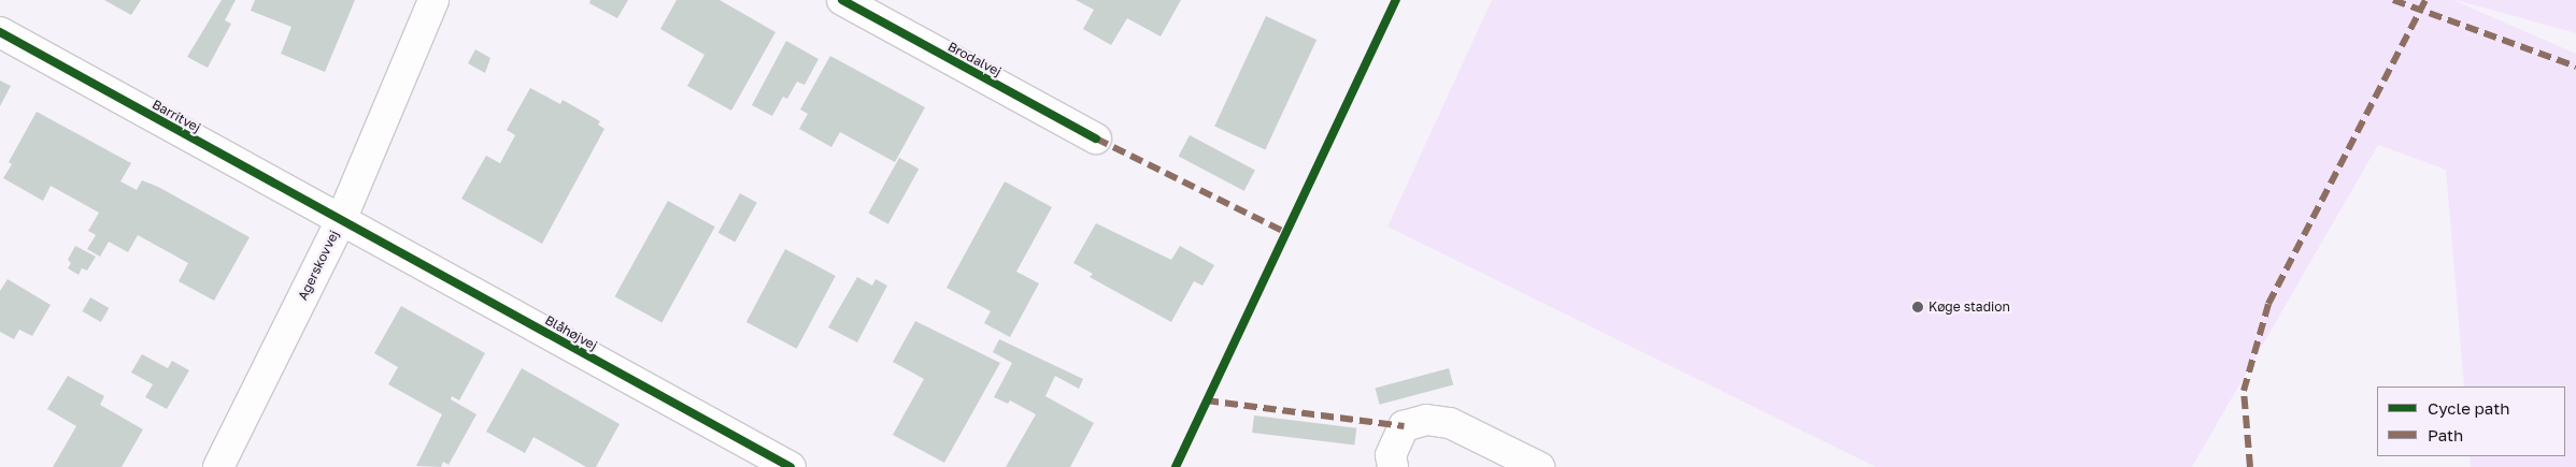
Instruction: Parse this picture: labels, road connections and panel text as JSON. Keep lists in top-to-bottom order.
{
  "streets": {
    "street": [
      "Brodalvej",
      "Barritvej",
      "Agerskovvej",
      "Blåhøjvej"
    ]
  },
  "crossings": [
    ["Barritvej", "Agerskovvej"],
    ["Barritvej", "Blåhøjvej"],
    ["Agerskovvej", "Blåhøjvej"]
  ],
  "places": ["Køge stadion"],
  "legend": ["Cycle path", "Path"]
}
